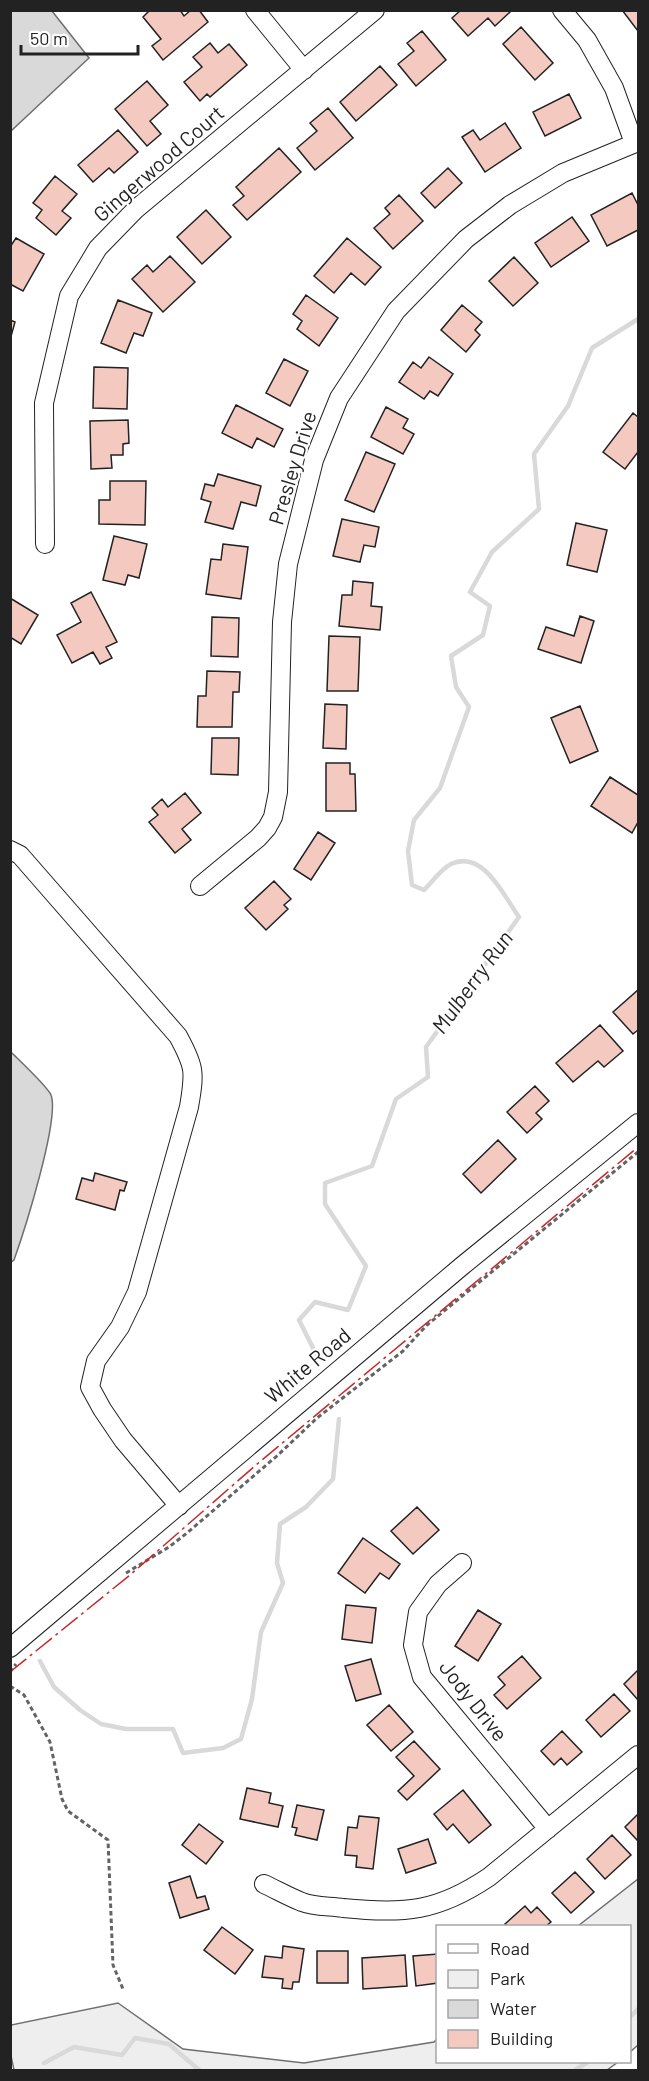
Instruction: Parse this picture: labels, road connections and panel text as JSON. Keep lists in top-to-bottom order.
{
  "streets": {
    "street": [
      "Gingerwood Court",
      "Presley Drive",
      "White Road",
      "Jody Drive"
    ]
  },
  "water": ["Mulberry Run"],
  "legend": [
    "Road",
    "Park",
    "Water",
    "Building"
  ],
  "scale_bar": "50 m"
}
